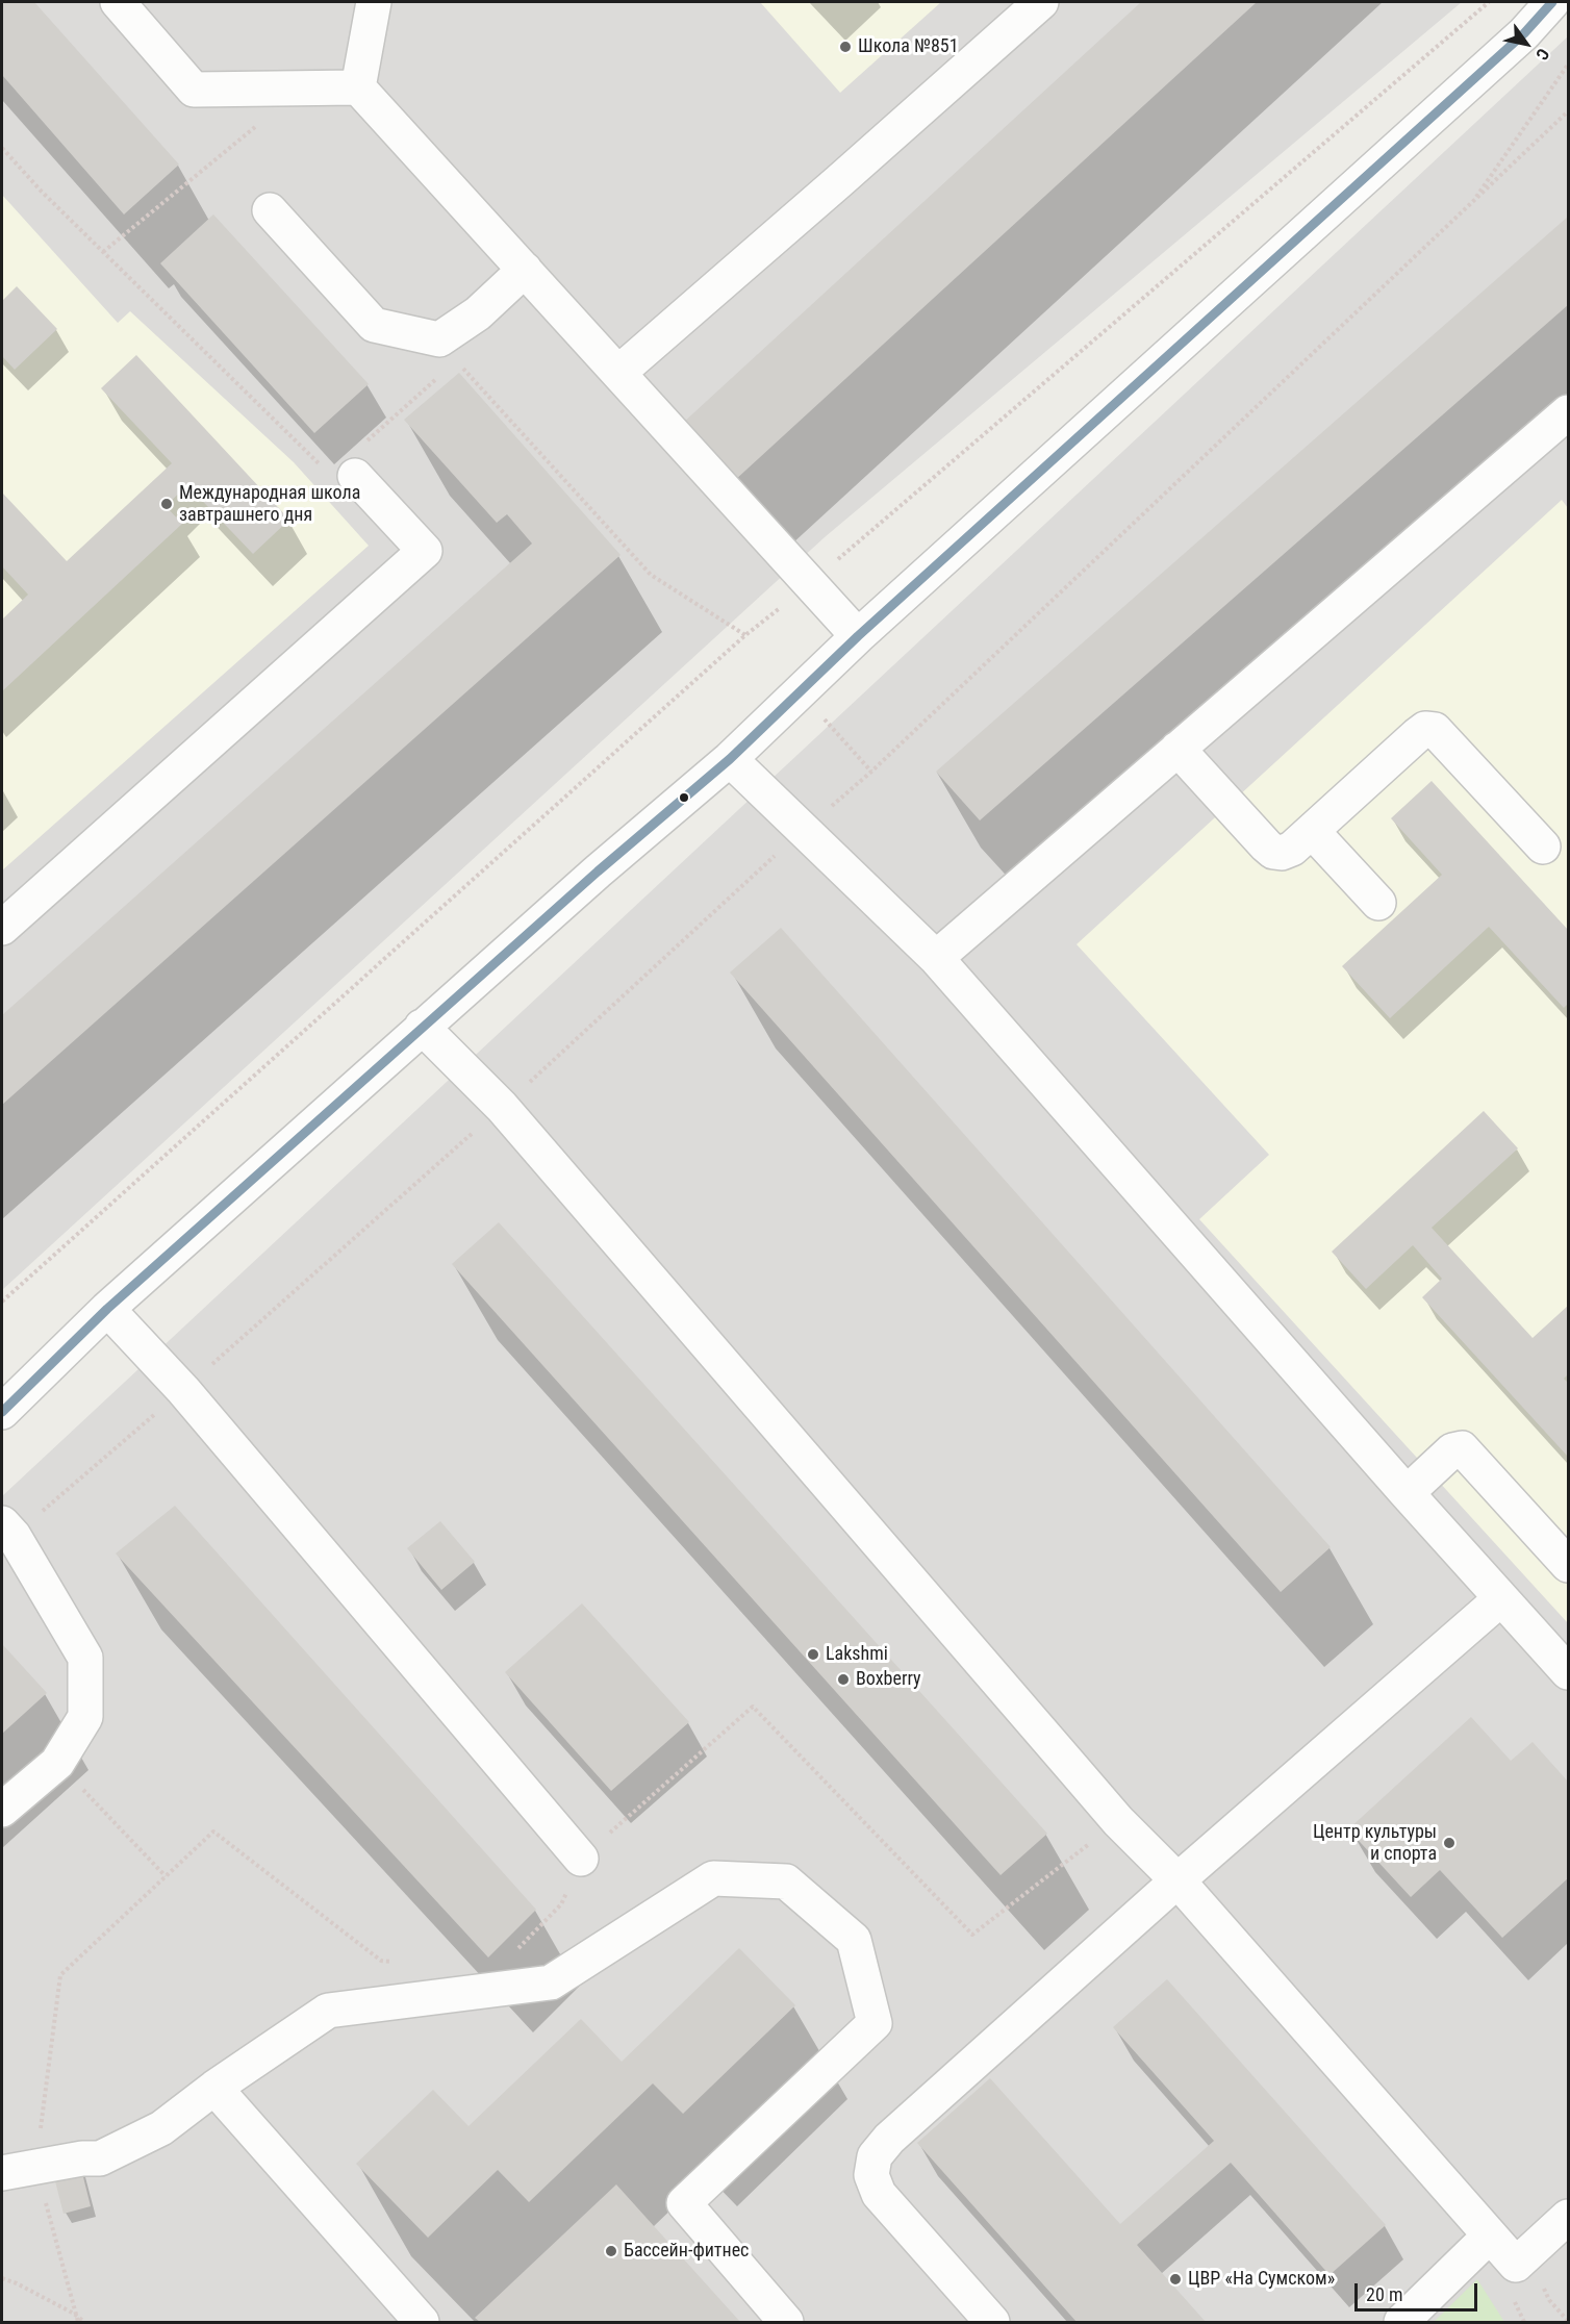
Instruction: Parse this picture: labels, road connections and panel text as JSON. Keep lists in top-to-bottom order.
{
  "places": [
    "Школа №851",
    "Международная школа завтрашнего дня",
    "Lakshmi",
    "Boxberry",
    "Центр культуры и спорта",
    "Бассейн-фитнес",
    "ЦВР «На Сумском»"
  ],
  "scale_bar": "20 m",
  "north": "bottom right"
}
